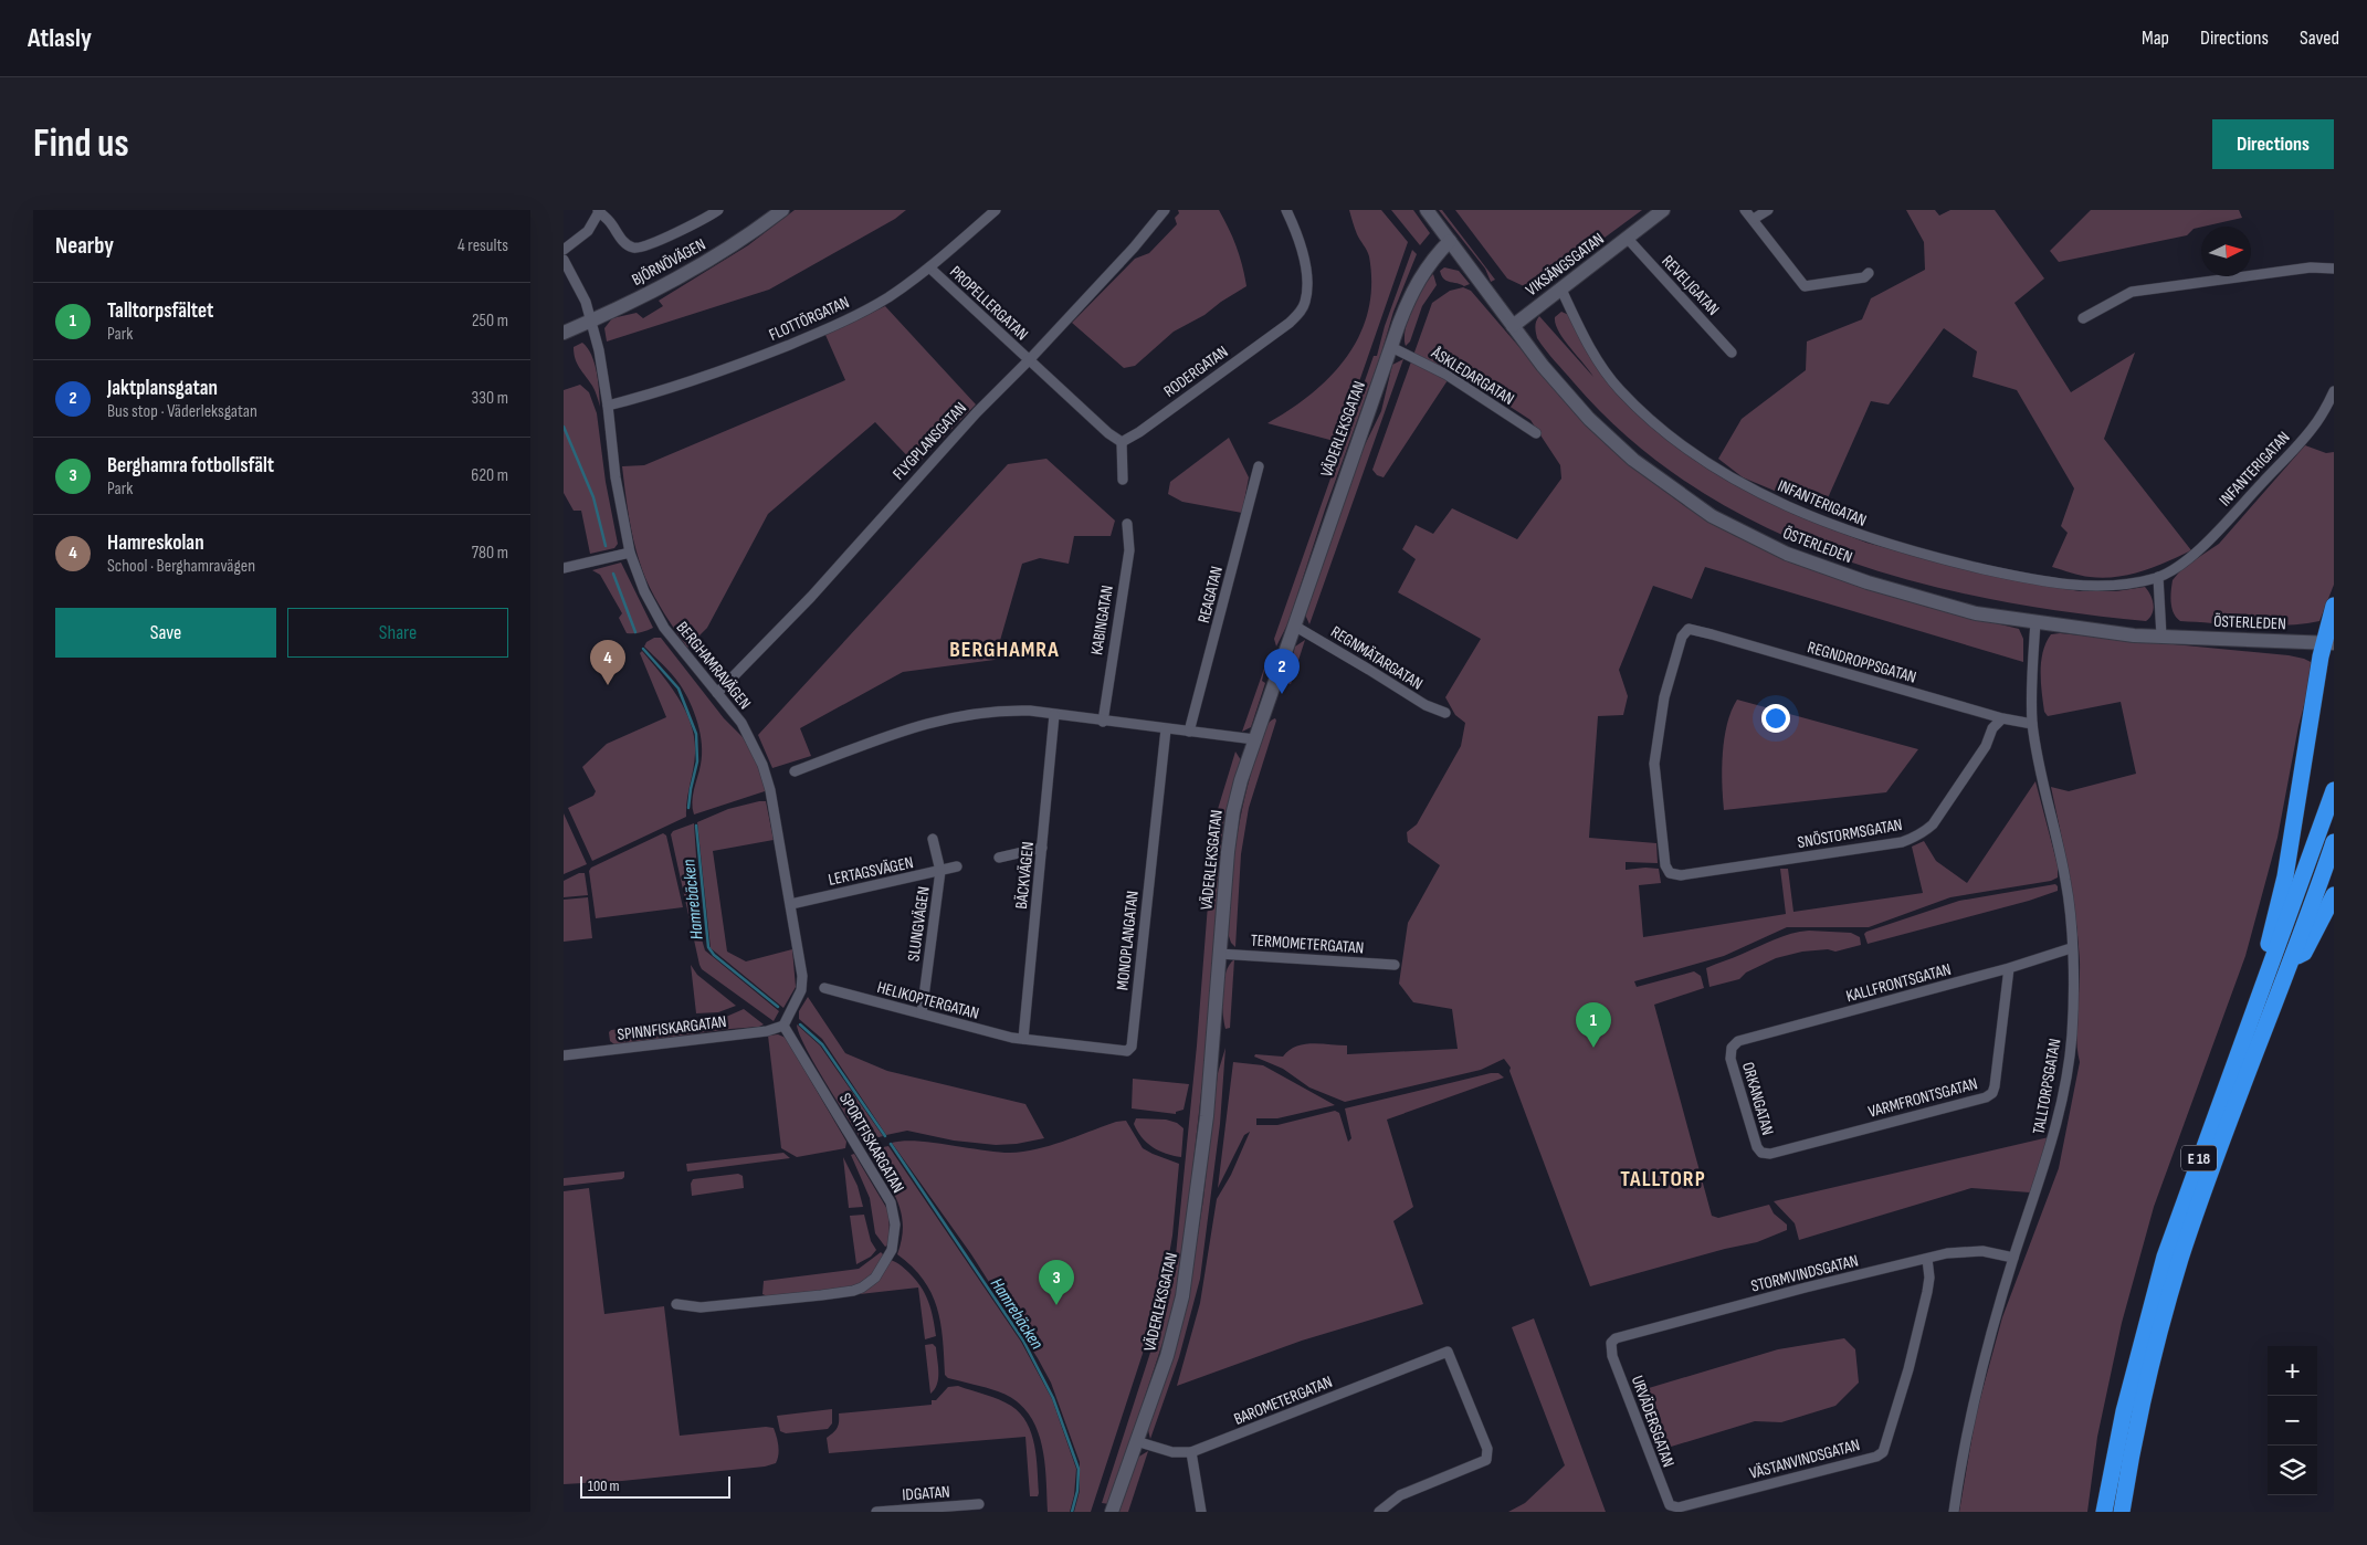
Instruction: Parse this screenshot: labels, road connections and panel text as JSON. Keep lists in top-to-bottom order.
{
  "streets": {
    "highway": ["E 18"],
    "street": [
      "BJÖRNÖVÄGEN",
      "VIKSÄNGSGATAN",
      "REVELJGATAN",
      "PROPELLERGATAN",
      "FLOTTÖRGATAN",
      "RODERGATAN",
      "ÅSKLEDARGATAN",
      "VÄDERLEKSGATAN",
      "FLYGPLANSGATAN",
      "INFANTERIGATAN",
      "ÖSTERLEDEN",
      "REAGATAN",
      "KABINGATAN",
      "REGNMÄTARGATAN",
      "REGNDROPPSGATAN",
      "BERGHAMRAVÄGEN",
      "SNÖSTORMSGATAN",
      "LERTAGSVÄGEN",
      "BÄCKVÄGEN",
      "SLUNGVÄGEN",
      "MONOPLANGATAN",
      "TERMOMETERGATAN",
      "KALLFRONTSGATAN",
      "HELIKOPTERGATAN",
      "SPINNFISKARGATAN",
      "TALLTORPSGATAN",
      "VARMFRONTSGATAN",
      "ORKANGATAN",
      "SPORTFISKARGATAN",
      "STORMVINDSGATAN",
      "BAROMETERGATAN",
      "URVÄDERSGATAN",
      "VÄSTANVINDSGATAN",
      "IDGATAN"
    ]
  },
  "crossings": [
    ["BJÖRNÖVÄGEN", "BERGHAMRAVÄGEN"],
    ["VIKSÄNGSGATAN", "REVELJGATAN"],
    ["VIKSÄNGSGATAN", "INFANTERIGATAN"],
    ["VIKSÄNGSGATAN", "ÖSTERLEDEN"],
    ["PROPELLERGATAN", "FLOTTÖRGATAN"],
    ["PROPELLERGATAN", "FLYGPLANSGATAN"],
    ["FLOTTÖRGATAN", "BERGHAMRAVÄGEN"],
    ["ÅSKLEDARGATAN", "VÄDERLEKSGATAN"],
    ["VÄDERLEKSGATAN", "ÖSTERLEDEN"],
    ["VÄDERLEKSGATAN", "REGNMÄTARGATAN"],
    ["VÄDERLEKSGATAN", "TERMOMETERGATAN"],
    ["VÄDERLEKSGATAN", "BAROMETERGATAN"],
    ["FLYGPLANSGATAN", "BERGHAMRAVÄGEN"],
    ["ÖSTERLEDEN", "TALLTORPSGATAN"],
    ["ÖSTERLEDEN", "E 18"],
    ["REGNDROPPSGATAN", "SNÖSTORMSGATAN"],
    ["REGNDROPPSGATAN", "TALLTORPSGATAN"],
    ["BERGHAMRAVÄGEN", "LERTAGSVÄGEN"],
    ["BERGHAMRAVÄGEN", "SPINNFISKARGATAN"],
    ["BERGHAMRAVÄGEN", "SPORTFISKARGATAN"],
    ["LERTAGSVÄGEN", "SLUNGVÄGEN"],
    ["BÄCKVÄGEN", "MONOPLANGATAN"],
    ["BÄCKVÄGEN", "HELIKOPTERGATAN"],
    ["SLUNGVÄGEN", "HELIKOPTERGATAN"],
    ["MONOPLANGATAN", "HELIKOPTERGATAN"],
    ["KALLFRONTSGATAN", "TALLTORPSGATAN"],
    ["KALLFRONTSGATAN", "VARMFRONTSGATAN"],
    ["KALLFRONTSGATAN", "ORKANGATAN"],
    ["SPINNFISKARGATAN", "SPORTFISKARGATAN"],
    ["TALLTORPSGATAN", "STORMVINDSGATAN"],
    ["VARMFRONTSGATAN", "ORKANGATAN"],
    ["STORMVINDSGATAN", "URVÄDERSGATAN"],
    ["STORMVINDSGATAN", "VÄSTANVINDSGATAN"],
    ["URVÄDERSGATAN", "VÄSTANVINDSGATAN"]
  ],
  "districts": ["BERGHAMRA", "TALLTORP"],
  "water": ["Hamrebäcken"],
  "scale_bar": "100 m",
  "north": "right",
  "page": {
    "header": "Atlasly",
    "nav": ["Map", "Directions", "Saved"],
    "buttons": [
      "Directions",
      ["Save", "Share"]
    ],
    "title": "Find us",
    "heading": ["Nearby", "4 results"],
    "list": [
      {
        "mark": "1",
        "name": "Talltorpsfältet",
        "note": "Park",
        "value": "250 m"
      },
      {
        "mark": "2",
        "name": "Jaktplansgatan",
        "note": "Bus stop · Väderleksgatan",
        "value": "330 m"
      },
      {
        "mark": "3",
        "name": "Berghamra fotbollsfält",
        "note": "Park",
        "value": "620 m"
      },
      {
        "mark": "4",
        "name": "Hamreskolan",
        "note": "School · Berghamravägen",
        "value": "780 m"
      }
    ],
    "pins": [
      "4",
      "2",
      "1",
      "3"
    ],
    "map_buttons": ["+", "−"],
    "scale": "100 m"
  }
}
